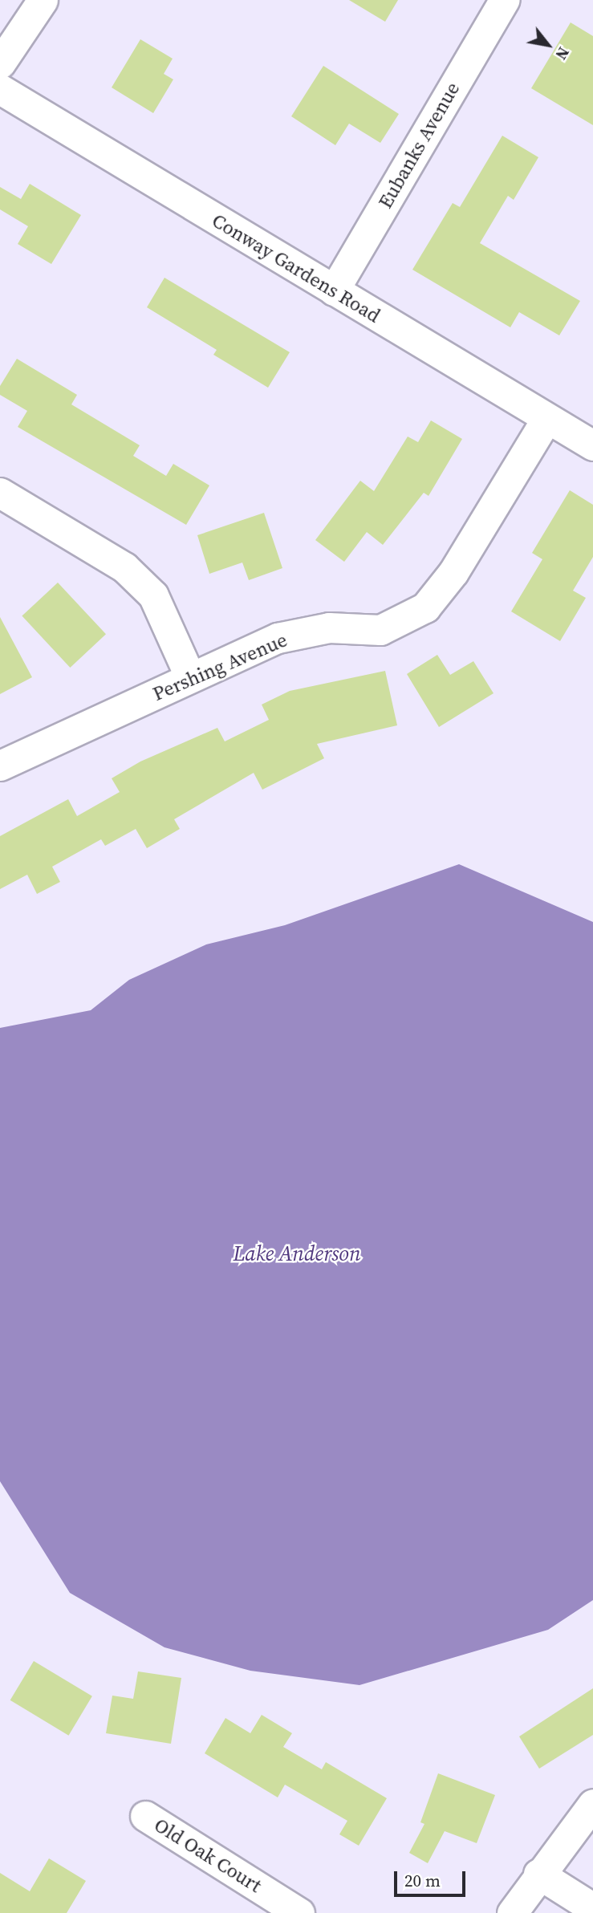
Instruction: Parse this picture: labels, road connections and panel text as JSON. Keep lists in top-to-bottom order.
{
  "streets": {
    "street": [
      "Eubanks Avenue",
      "Conway Gardens Road",
      "Pershing Avenue",
      "Old Oak Court"
    ]
  },
  "crossings": [
    ["Eubanks Avenue", "Conway Gardens Road"],
    ["Conway Gardens Road", "Pershing Avenue"]
  ],
  "water": ["Lake Anderson"],
  "scale_bar": "20 m",
  "north": "bottom right"
}
